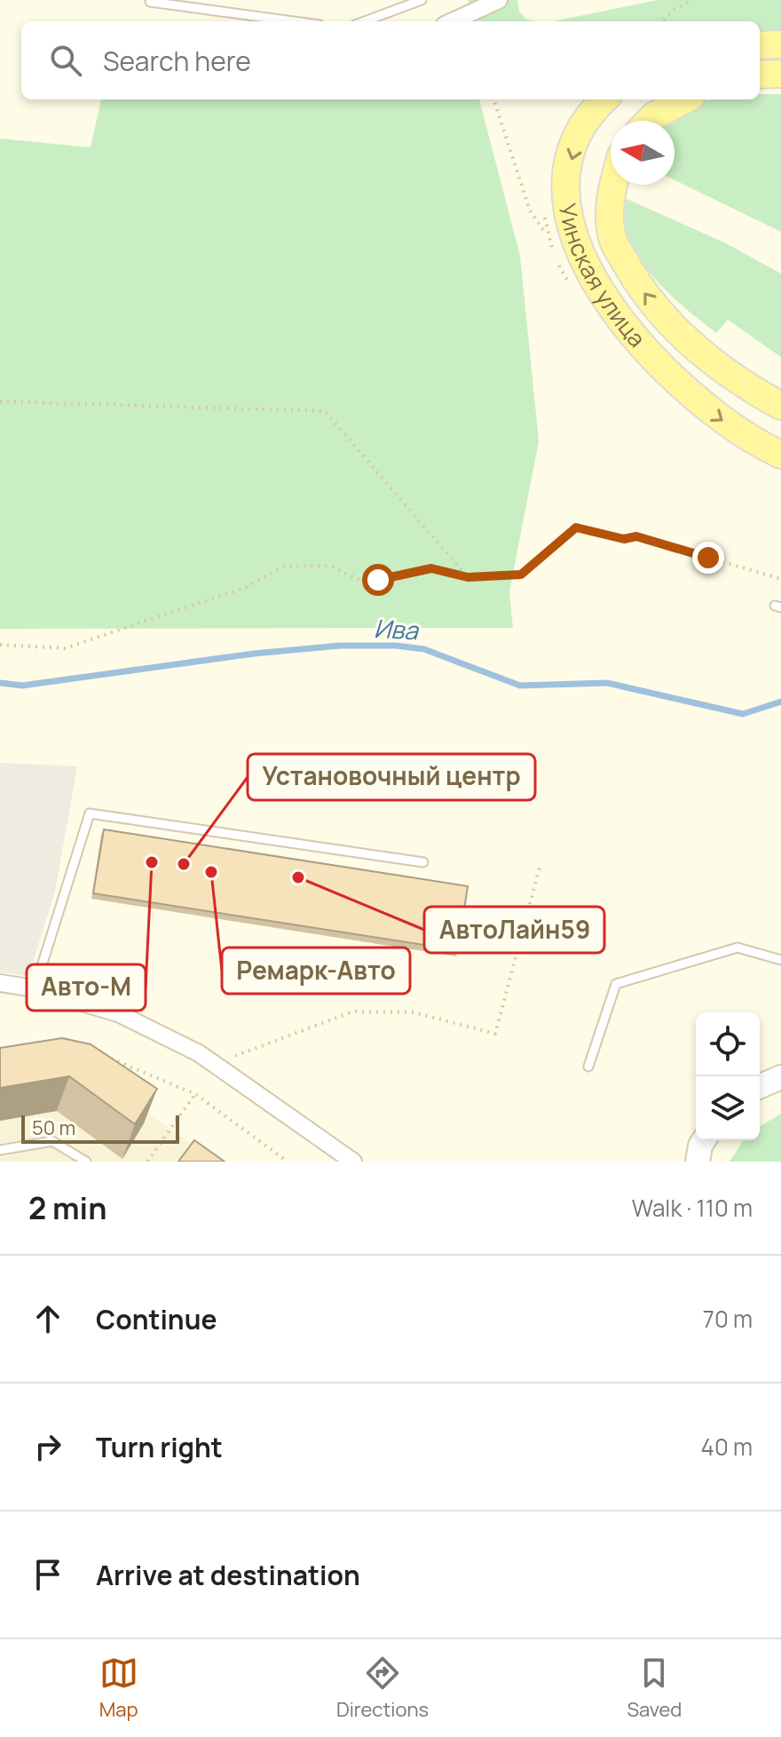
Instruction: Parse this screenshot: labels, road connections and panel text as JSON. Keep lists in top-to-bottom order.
{
  "streets": {
    "main road": ["Уинская улица"]
  },
  "water": ["Ива"],
  "places": [
    "Авто-М",
    "Установочный центр",
    "Ремарк-Авто",
    "АвтоЛайн59"
  ],
  "scale_bar": "50 m",
  "north": "left",
  "page": {
    "search": "Search here",
    "scale": "50 m",
    "heading": ["2 min", "Walk · 110 m"],
    "list": [
      ["Continue", "70 m"],
      ["Turn right", "40 m"],
      "Arrive at destination"
    ],
    "nav": ["Map", "Directions", "Saved"]
  }
}
